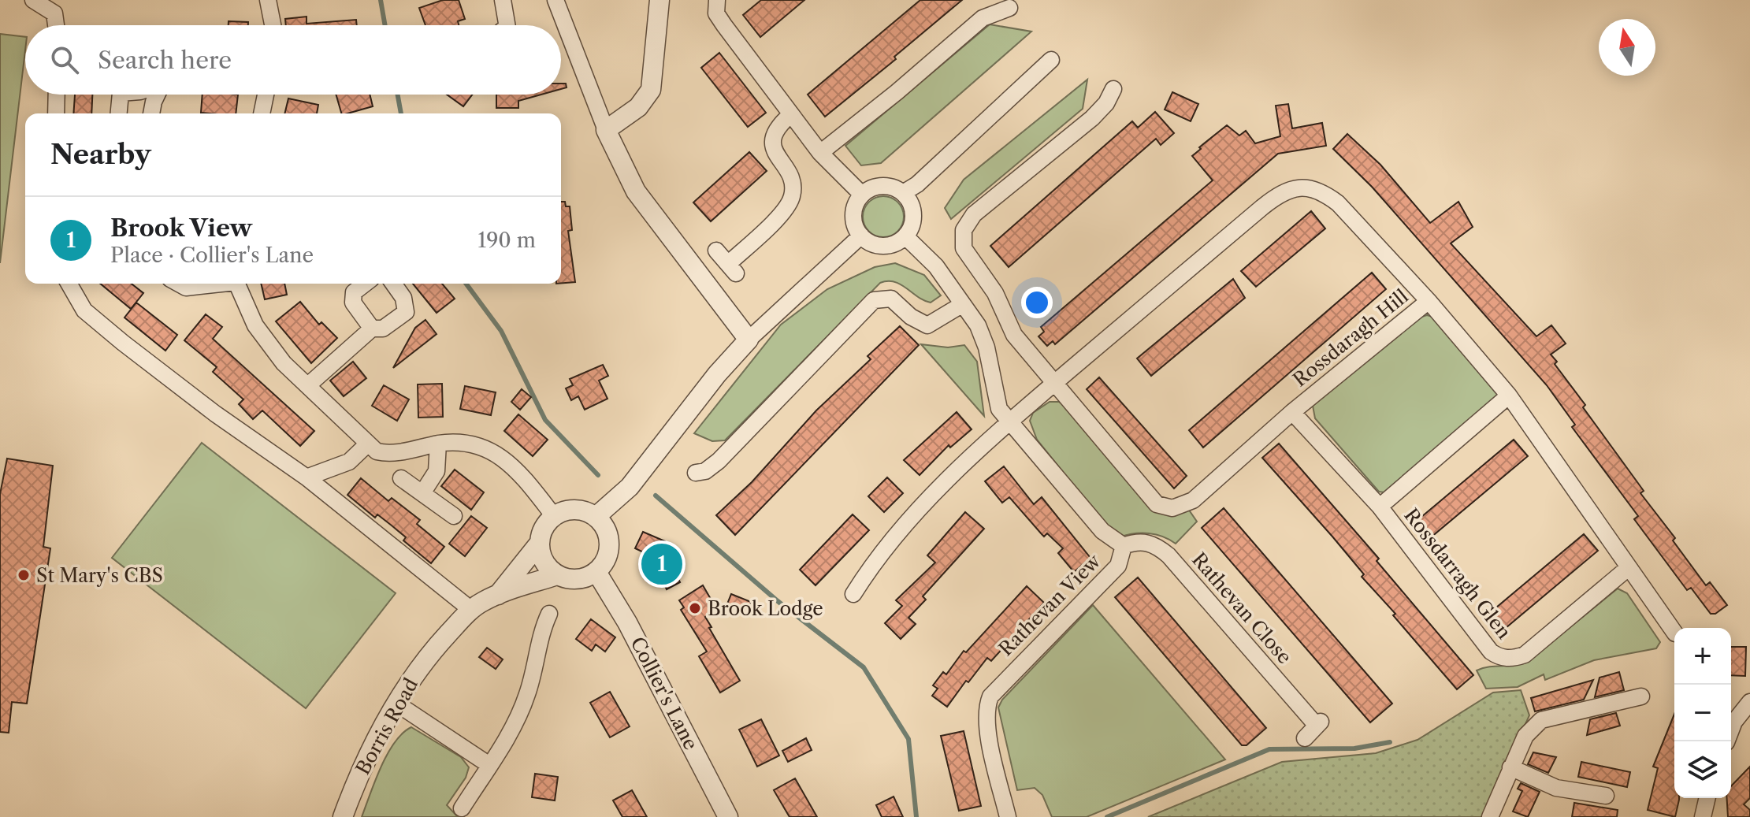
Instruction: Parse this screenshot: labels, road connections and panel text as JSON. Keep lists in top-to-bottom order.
{
  "streets": {
    "street": [
      "Rossdaragh Hill",
      "Rossdarragh Glen",
      "Rathevan View",
      "Rathevan Close",
      "Collier's Lane",
      "Borris Road"
    ]
  },
  "crossings": [
    ["Rossdaragh Hill", "Rossdarragh Glen"],
    ["Rossdaragh Hill", "Rathevan View"],
    ["Rathevan View", "Rathevan Close"],
    ["Collier's Lane", "Borris Road"]
  ],
  "places": ["St Mary's CBS", "Brook Lodge"],
  "north": "top",
  "page": {
    "search": "Search here",
    "heading": "Nearby",
    "list": [
      {
        "mark": "1",
        "name": "Brook View",
        "note": "Place · Collier's Lane",
        "value": "190 m"
      }
    ],
    "pins": "1",
    "map_buttons": ["+", "−"]
  }
}
